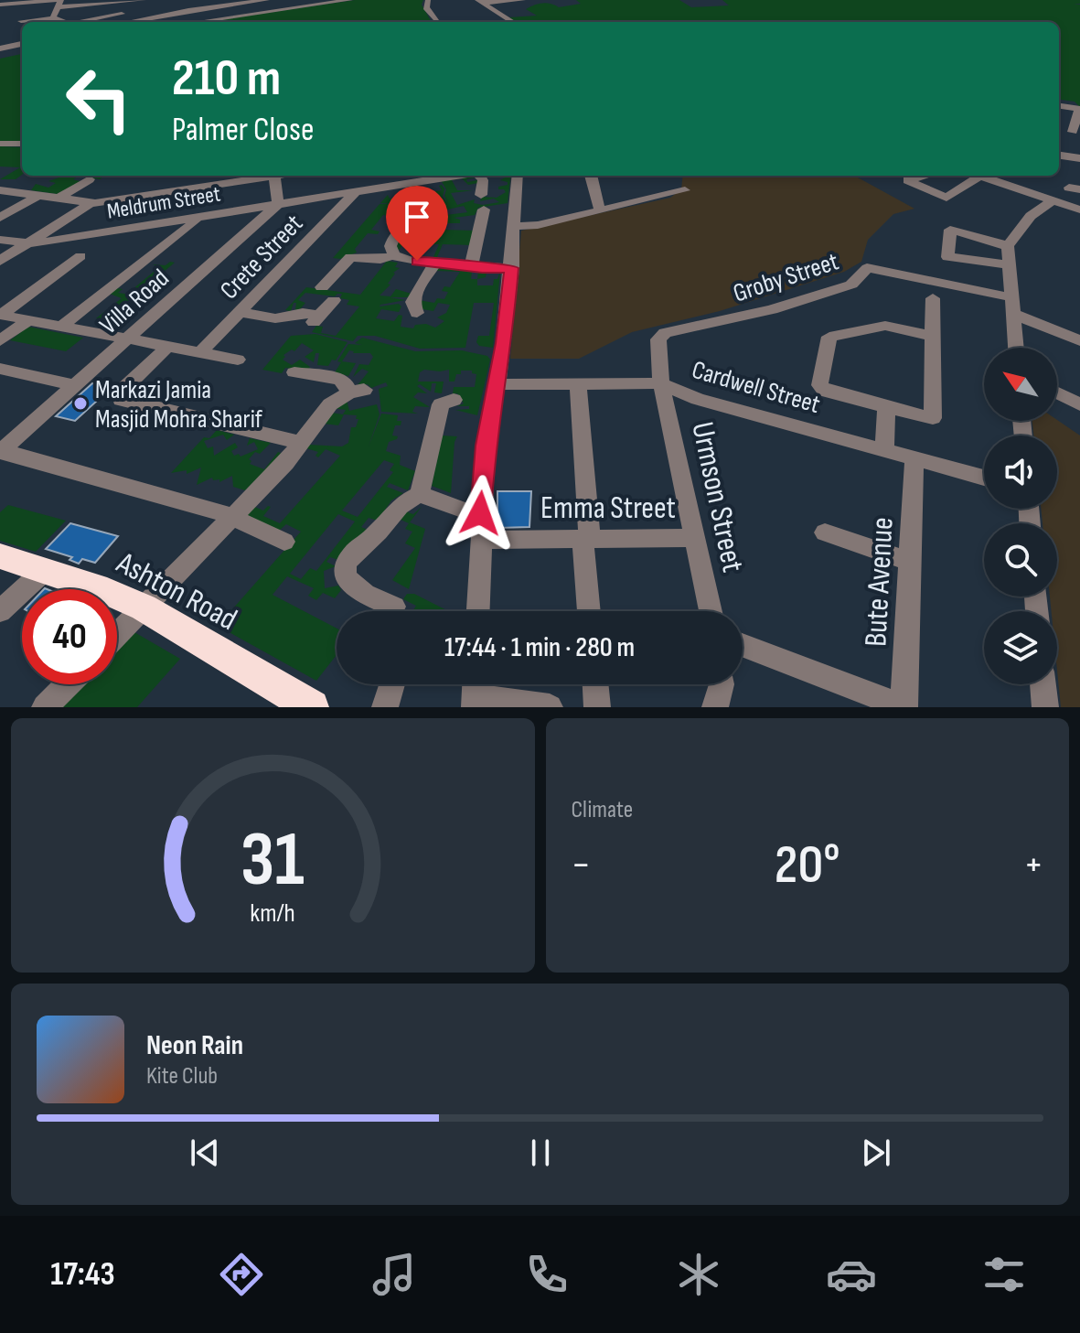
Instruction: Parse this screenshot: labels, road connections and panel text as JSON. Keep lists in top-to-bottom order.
{
  "streets": {
    "highway": ["Ashton Road"],
    "street": [
      "Meldrum Street",
      "Crete Street",
      "Groby Street",
      "Villa Road",
      "Cardwell Street",
      "Urmson Street",
      "Emma Street",
      "Bute Avenue"
    ]
  },
  "crossings": [
    ["Meldrum Street", "Crete Street"],
    ["Meldrum Street", "Villa Road"],
    ["Groby Street", "Cardwell Street"],
    ["Groby Street", "Urmson Street"],
    ["Cardwell Street", "Urmson Street"],
    ["Cardwell Street", "Bute Avenue"],
    ["Urmson Street", "Emma Street"]
  ],
  "places": ["Markazi Jamia Masjid Mohra Sharif"],
  "north": "top left",
  "page": {
    "turn": ["210 m", "Palmer Close"],
    "limit": "40",
    "trip": "17:44 · 1 min · 280 m",
    "tile": "Climate",
    "heat": ["−", "20°", "+"],
    "song": ["Neon Rain", "Kite Club"],
    "tabs": "17:43",
    "gauge": ["31", "km/h"]
  }
}
